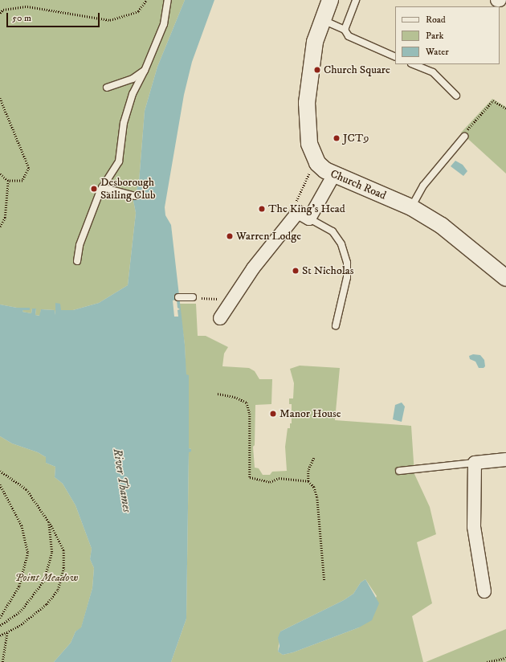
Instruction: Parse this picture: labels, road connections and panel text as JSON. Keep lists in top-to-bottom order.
{
  "streets": {
    "street": ["Church Road"]
  },
  "water": ["River Thames"],
  "parks": ["Point Meadow"],
  "places": [
    "Church Square",
    "JCT9",
    "Desborough Sailing Club",
    "The King's Head",
    "Warren Lodge",
    "St Nicholas",
    "Manor House"
  ],
  "legend": ["Road", "Park", "Water"],
  "scale_bar": "50 m"
}
